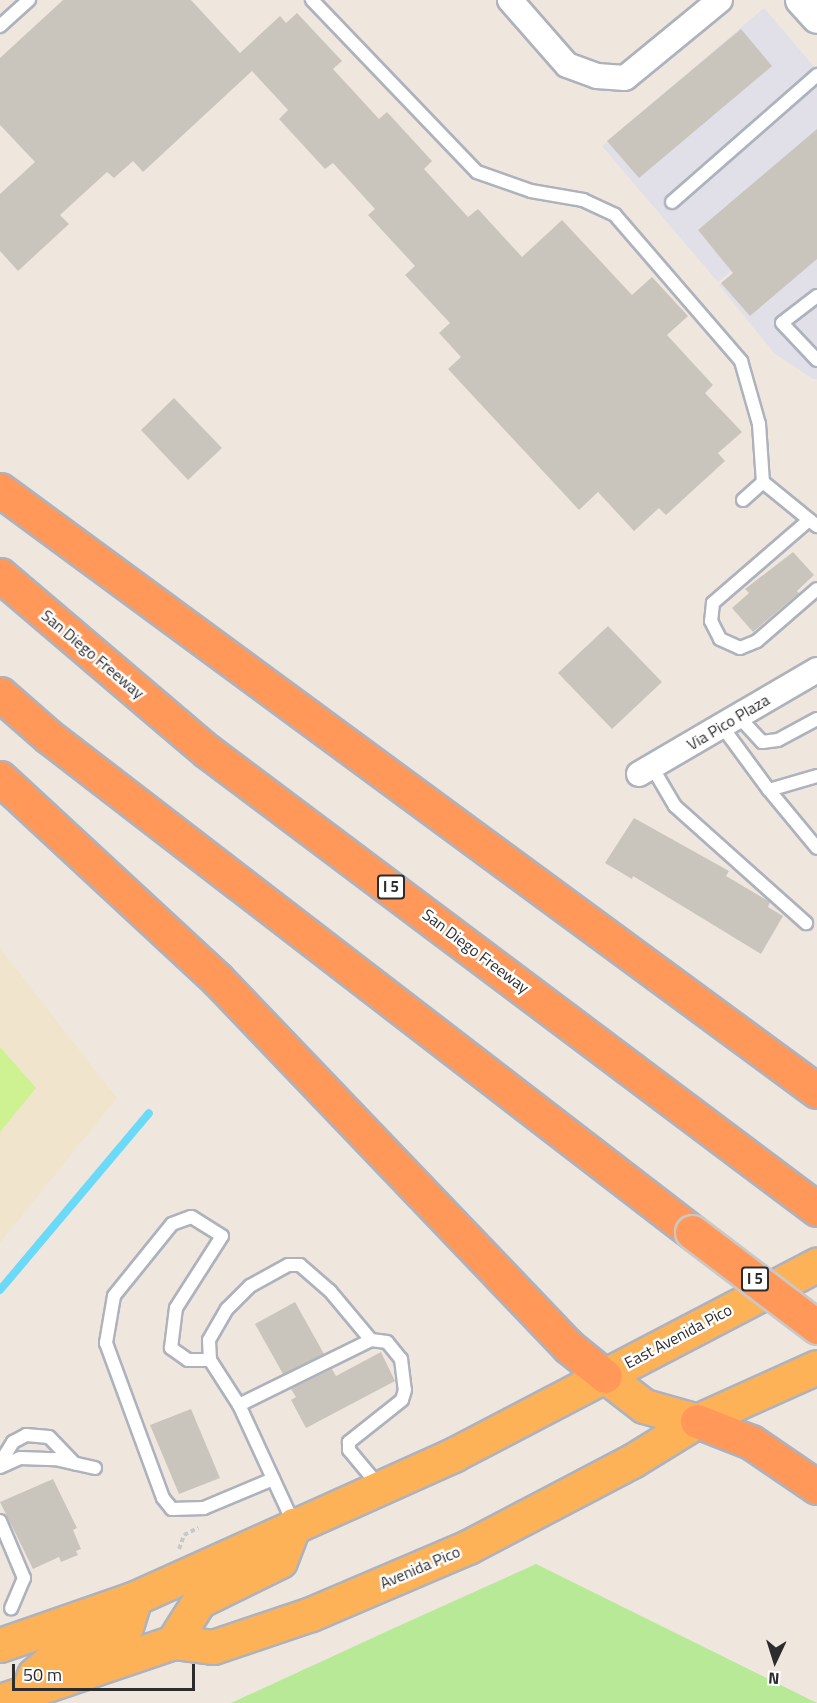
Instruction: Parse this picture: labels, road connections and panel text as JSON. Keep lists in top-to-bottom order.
{
  "streets": {
    "highway": [
      "San Diego Freeway",
      "I 5",
      "East Avenida Pico",
      "Avenida Pico"
    ],
    "street": ["Via Pico Plaza"]
  },
  "scale_bar": "50 m",
  "north": "bottom"
}
